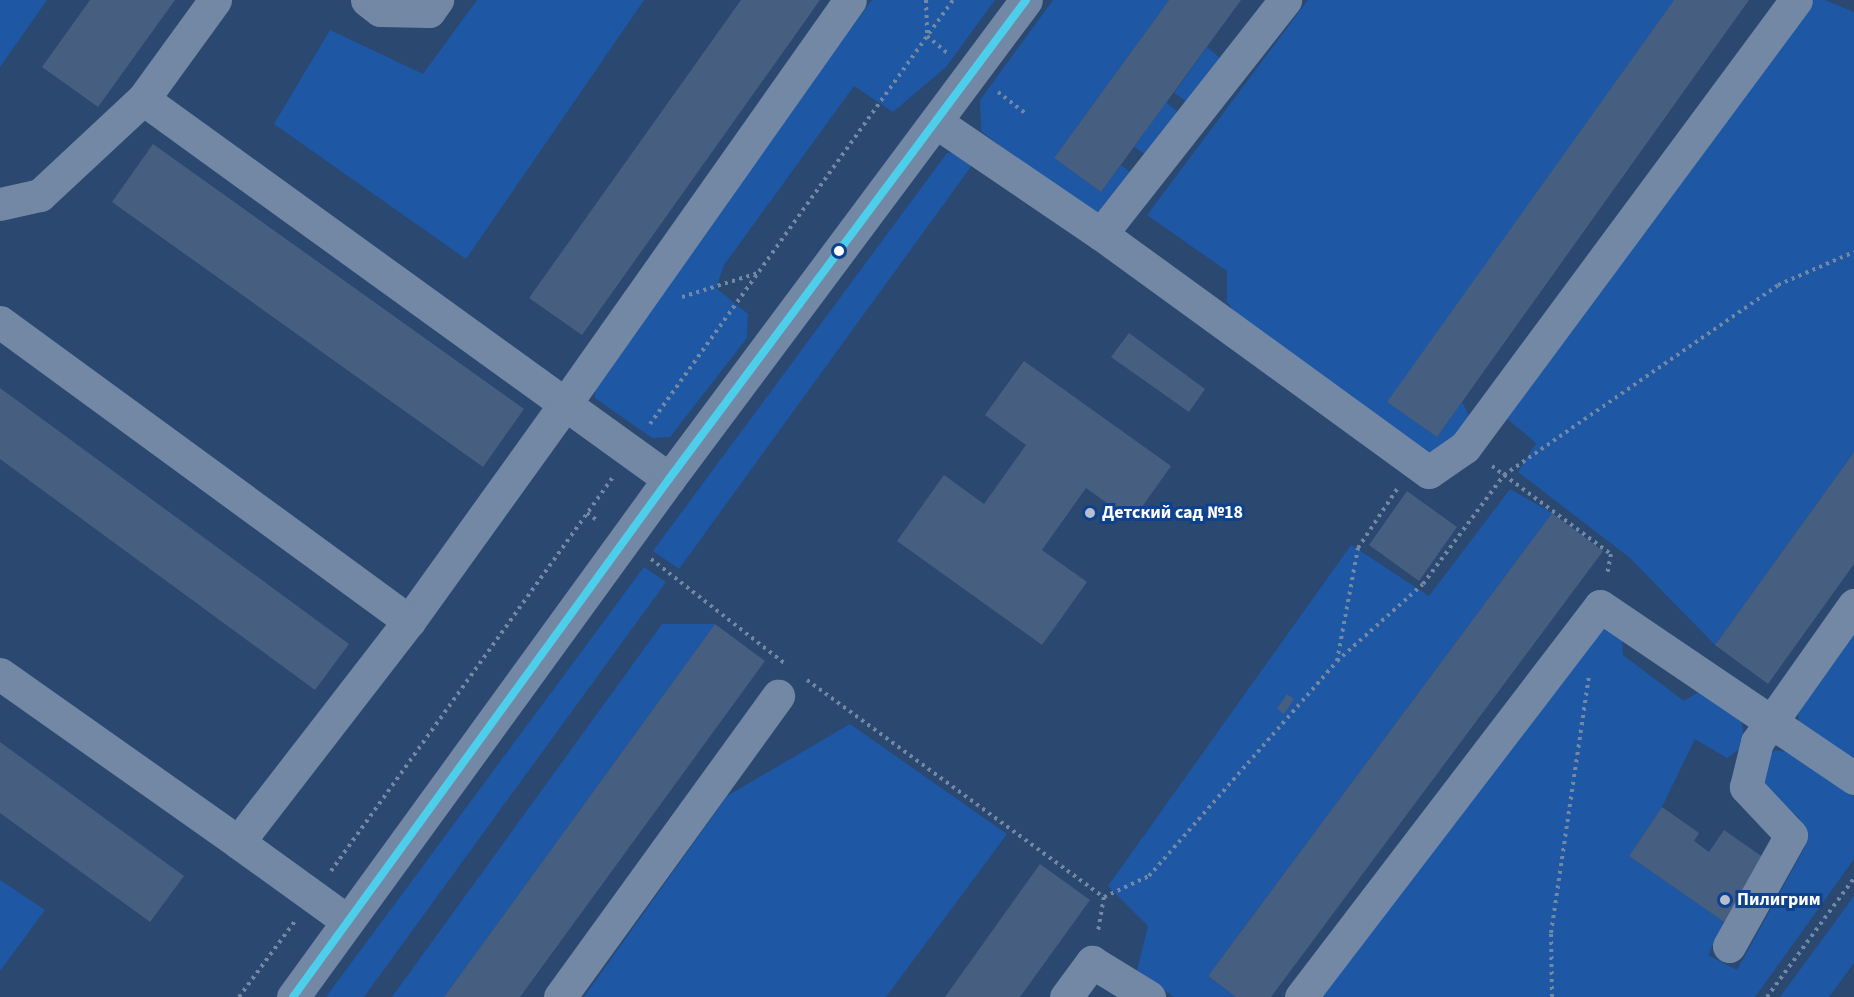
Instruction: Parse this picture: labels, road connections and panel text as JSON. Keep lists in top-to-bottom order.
{
  "places": ["Детский сад №18", "Пилигрим"]
}
